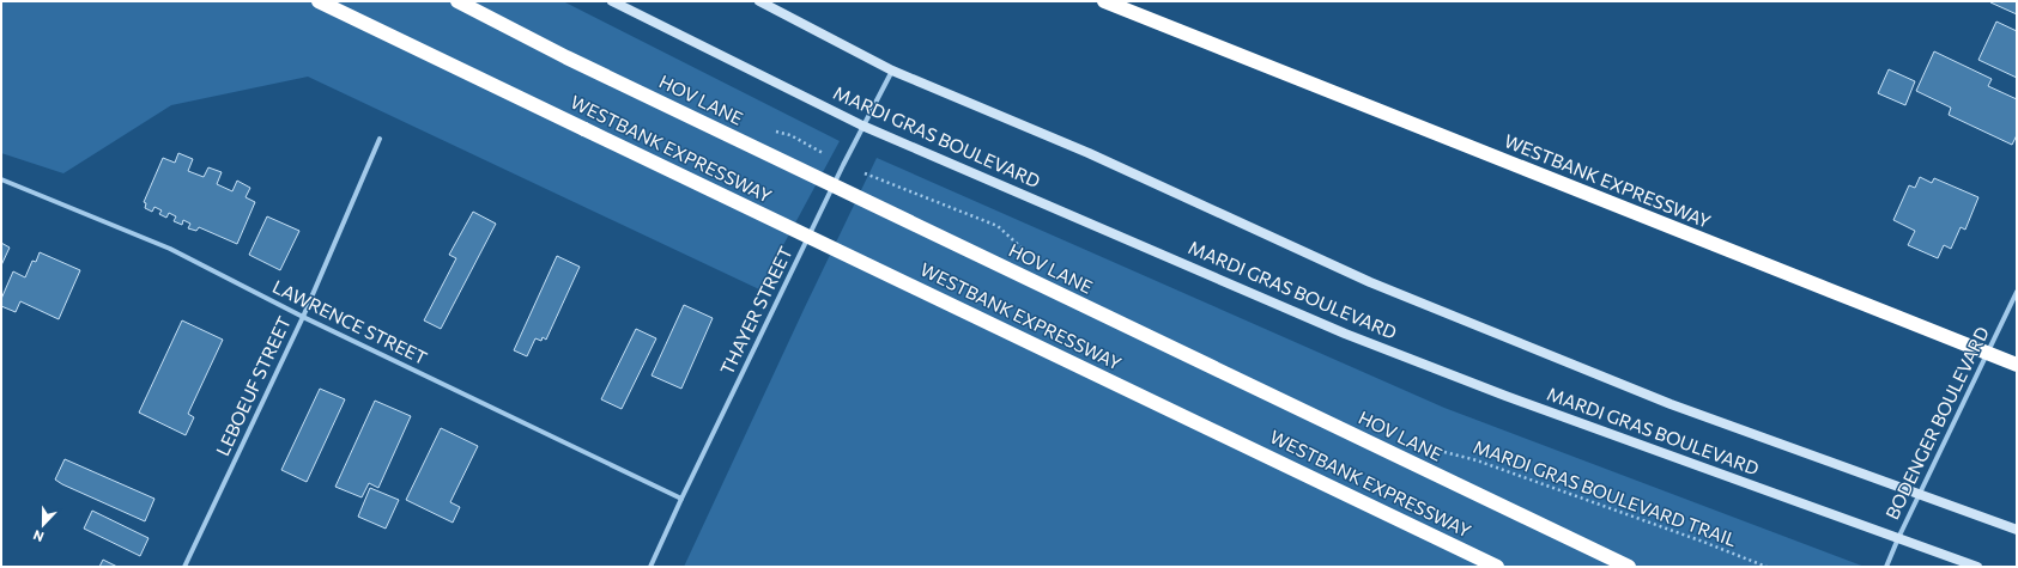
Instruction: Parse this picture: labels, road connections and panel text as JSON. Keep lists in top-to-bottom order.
{
  "streets": {
    "highway": ["HOV LANE", "WESTBANK EXPRESSWAY"],
    "street": [
      "MARDI GRAS BOULEVARD",
      "THAYER STREET",
      "LAWRENCE STREET",
      "LEBOEUF STREET",
      "BODENGER BOULEVARD"
    ],
    "path": ["MARDI GRAS BOULEVARD TRAIL"]
  },
  "crossings": [
    ["MARDI GRAS BOULEVARD", "THAYER STREET"],
    ["MARDI GRAS BOULEVARD", "BODENGER BOULEVARD"],
    ["THAYER STREET", "LAWRENCE STREET"],
    ["LAWRENCE STREET", "LEBOEUF STREET"]
  ],
  "north": "bottom"
}
